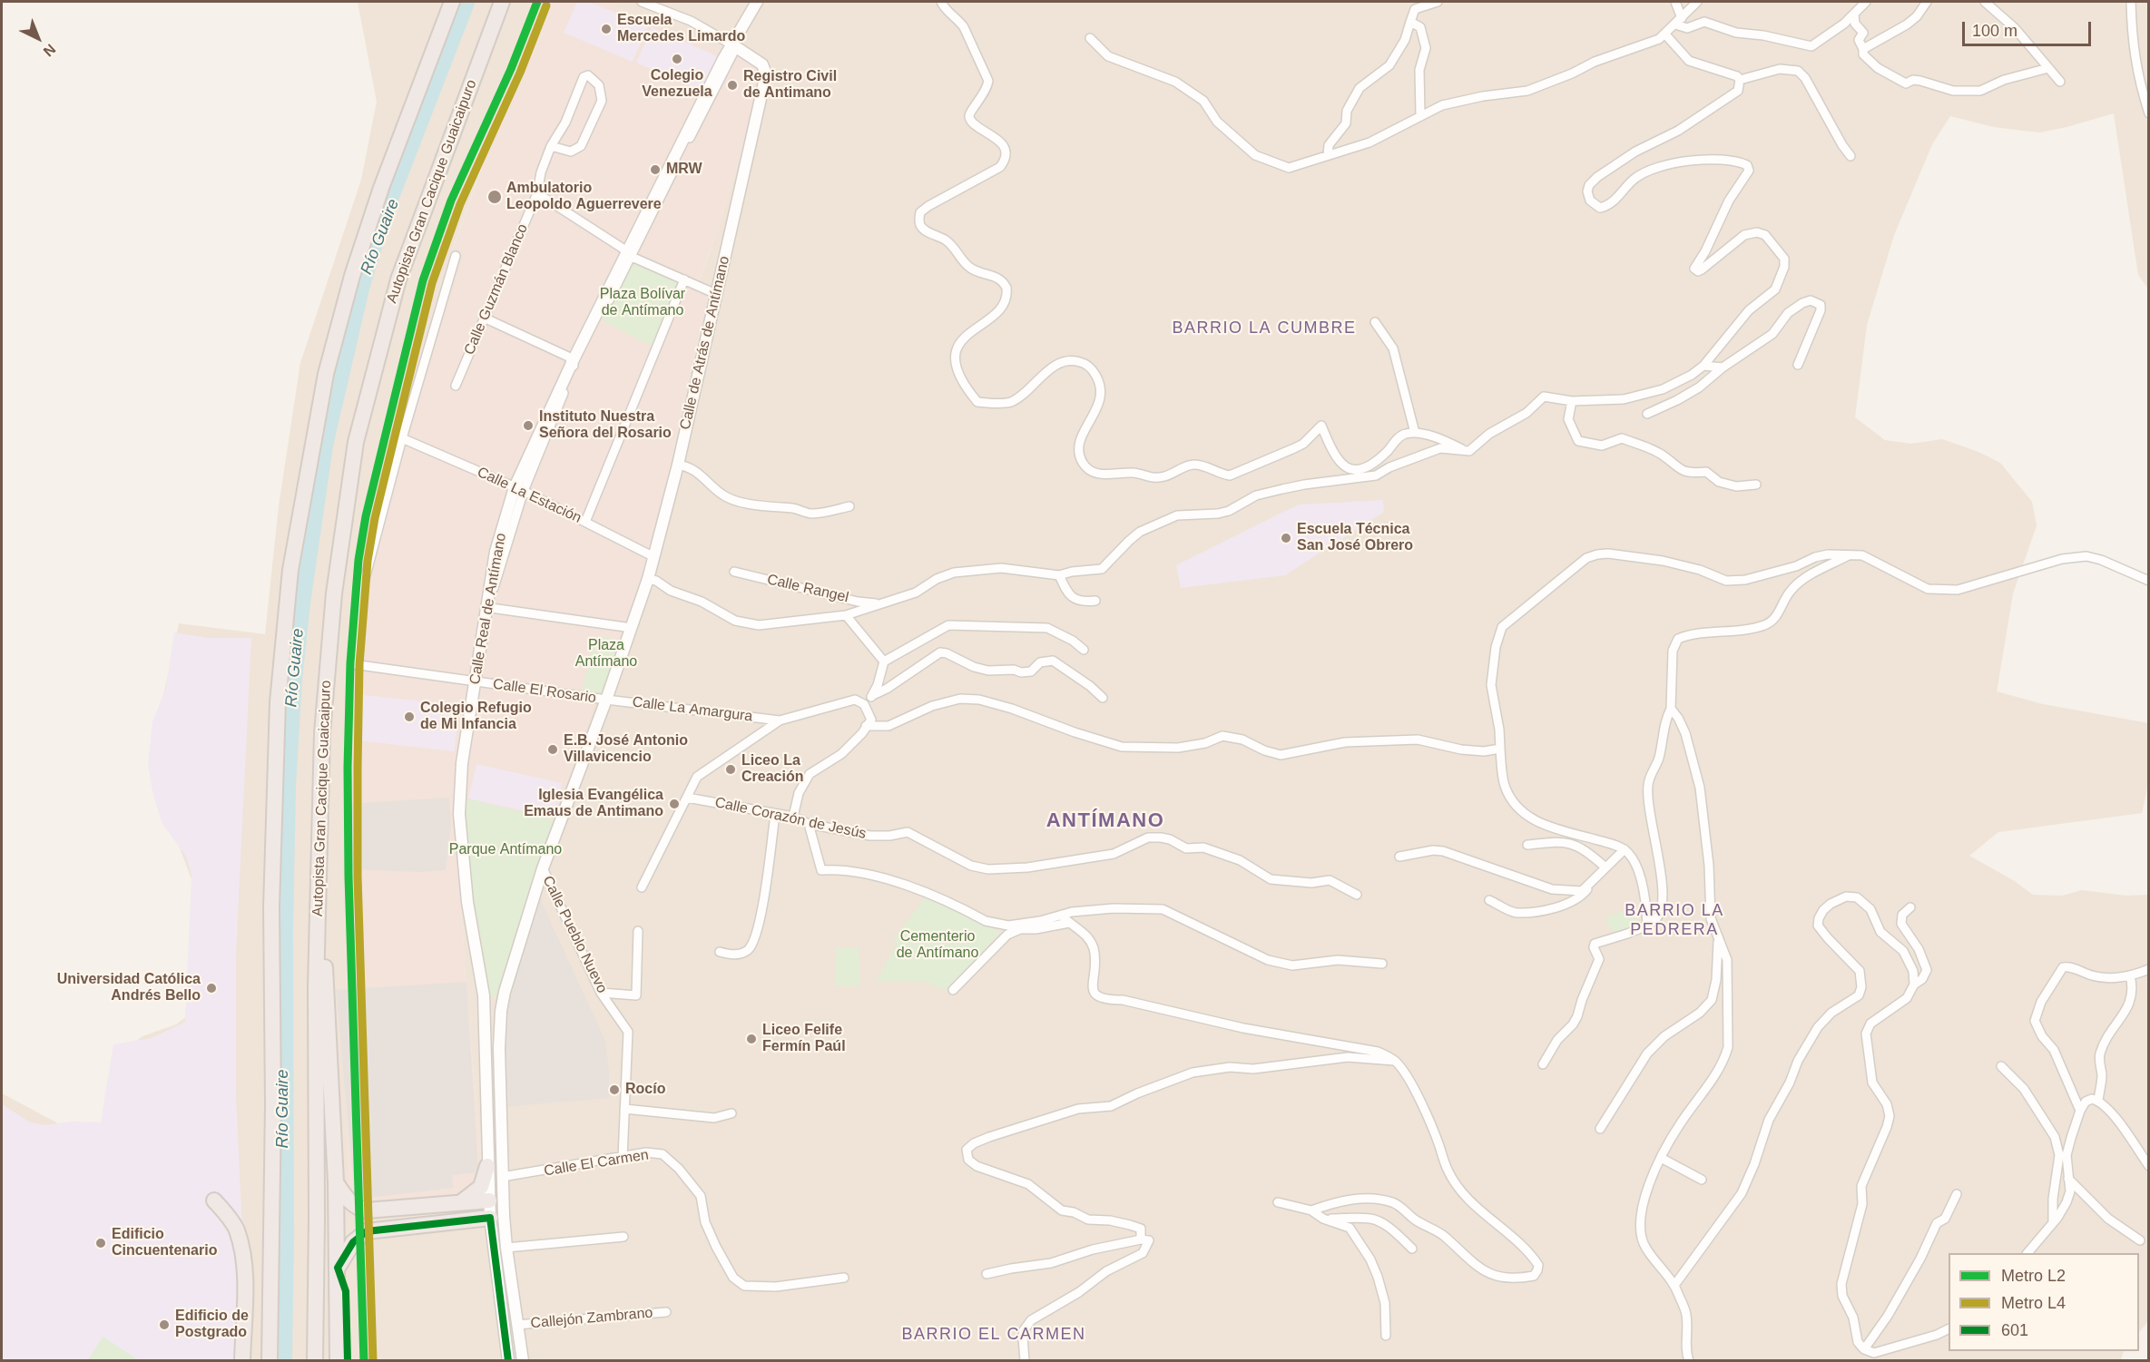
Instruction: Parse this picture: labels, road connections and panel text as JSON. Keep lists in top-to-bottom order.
{
  "streets": {
    "highway": ["Autopista Gran Cacique Guaicaipuro"],
    "street": [
      "Calle Guzmán Blanco",
      "Calle de Atrás de Antímano",
      "Calle La Estación",
      "Calle Rangel",
      "Calle Real de Antímano",
      "Calle El Rosario",
      "Calle La Amargura",
      "Calle Corazón de Jesús",
      "Calle Pueblo Nuevo",
      "Calle El Carmen",
      "Callejón Zambrano"
    ]
  },
  "crossings": [
    ["Calle de Atrás de Antímano", "Calle La Estación"],
    ["Calle de Atrás de Antímano", "Calle Real de Antímano"],
    ["Calle de Atrás de Antímano", "Calle El Rosario"],
    ["Calle de Atrás de Antímano", "Calle La Amargura"],
    ["Calle de Atrás de Antímano", "Calle Pueblo Nuevo"],
    ["Calle de Atrás de Antímano", "Calle El Carmen"],
    ["Calle La Estación", "Calle Real de Antímano"],
    ["Calle La Estación", "Calle El Rosario"],
    ["Calle Real de Antímano", "Calle El Rosario"],
    ["Calle El Rosario", "Calle La Amargura"],
    ["Calle La Amargura", "Calle Corazón de Jesús"],
    ["Calle Pueblo Nuevo", "Calle El Carmen"]
  ],
  "districts": [
    "BARRIO LA CUMBRE",
    "ANTÍMANO",
    "BARRIO LA PEDRERA",
    "BARRIO EL CARMEN"
  ],
  "water": ["Río Guaire"],
  "parks": [
    "Plaza Bolívar de Antímano",
    "Plaza Antímano",
    "Parque Antímano",
    "Cementerio de Antímano"
  ],
  "places": [
    "Escuela Mercedes Limardo",
    "Colegio Venezuela",
    "Registro Civil de Antimano",
    "MRW",
    "Ambulatorio Leopoldo Aguerrevere",
    "Instituto Nuestra Señora del Rosario",
    "Escuela Técnica San José Obrero",
    "Colegio Refugio de Mi Infancia",
    "E.B. José Antonio Villavicencio",
    "Liceo La Creación",
    "Iglesia Evangélica Emaus de Antimano",
    "Universidad Católica Andrés Bello",
    "Liceo Felife Fermín Paúl",
    "Rocío",
    "Edificio Cincuentenario",
    "Edificio de Postgrado"
  ],
  "lines": ["metro line L2", "metro line L4", "transit line 601"],
  "legend": ["Metro L2", "Metro L4", "601"],
  "scale_bar": "100 m",
  "north": "bottom right"
}
